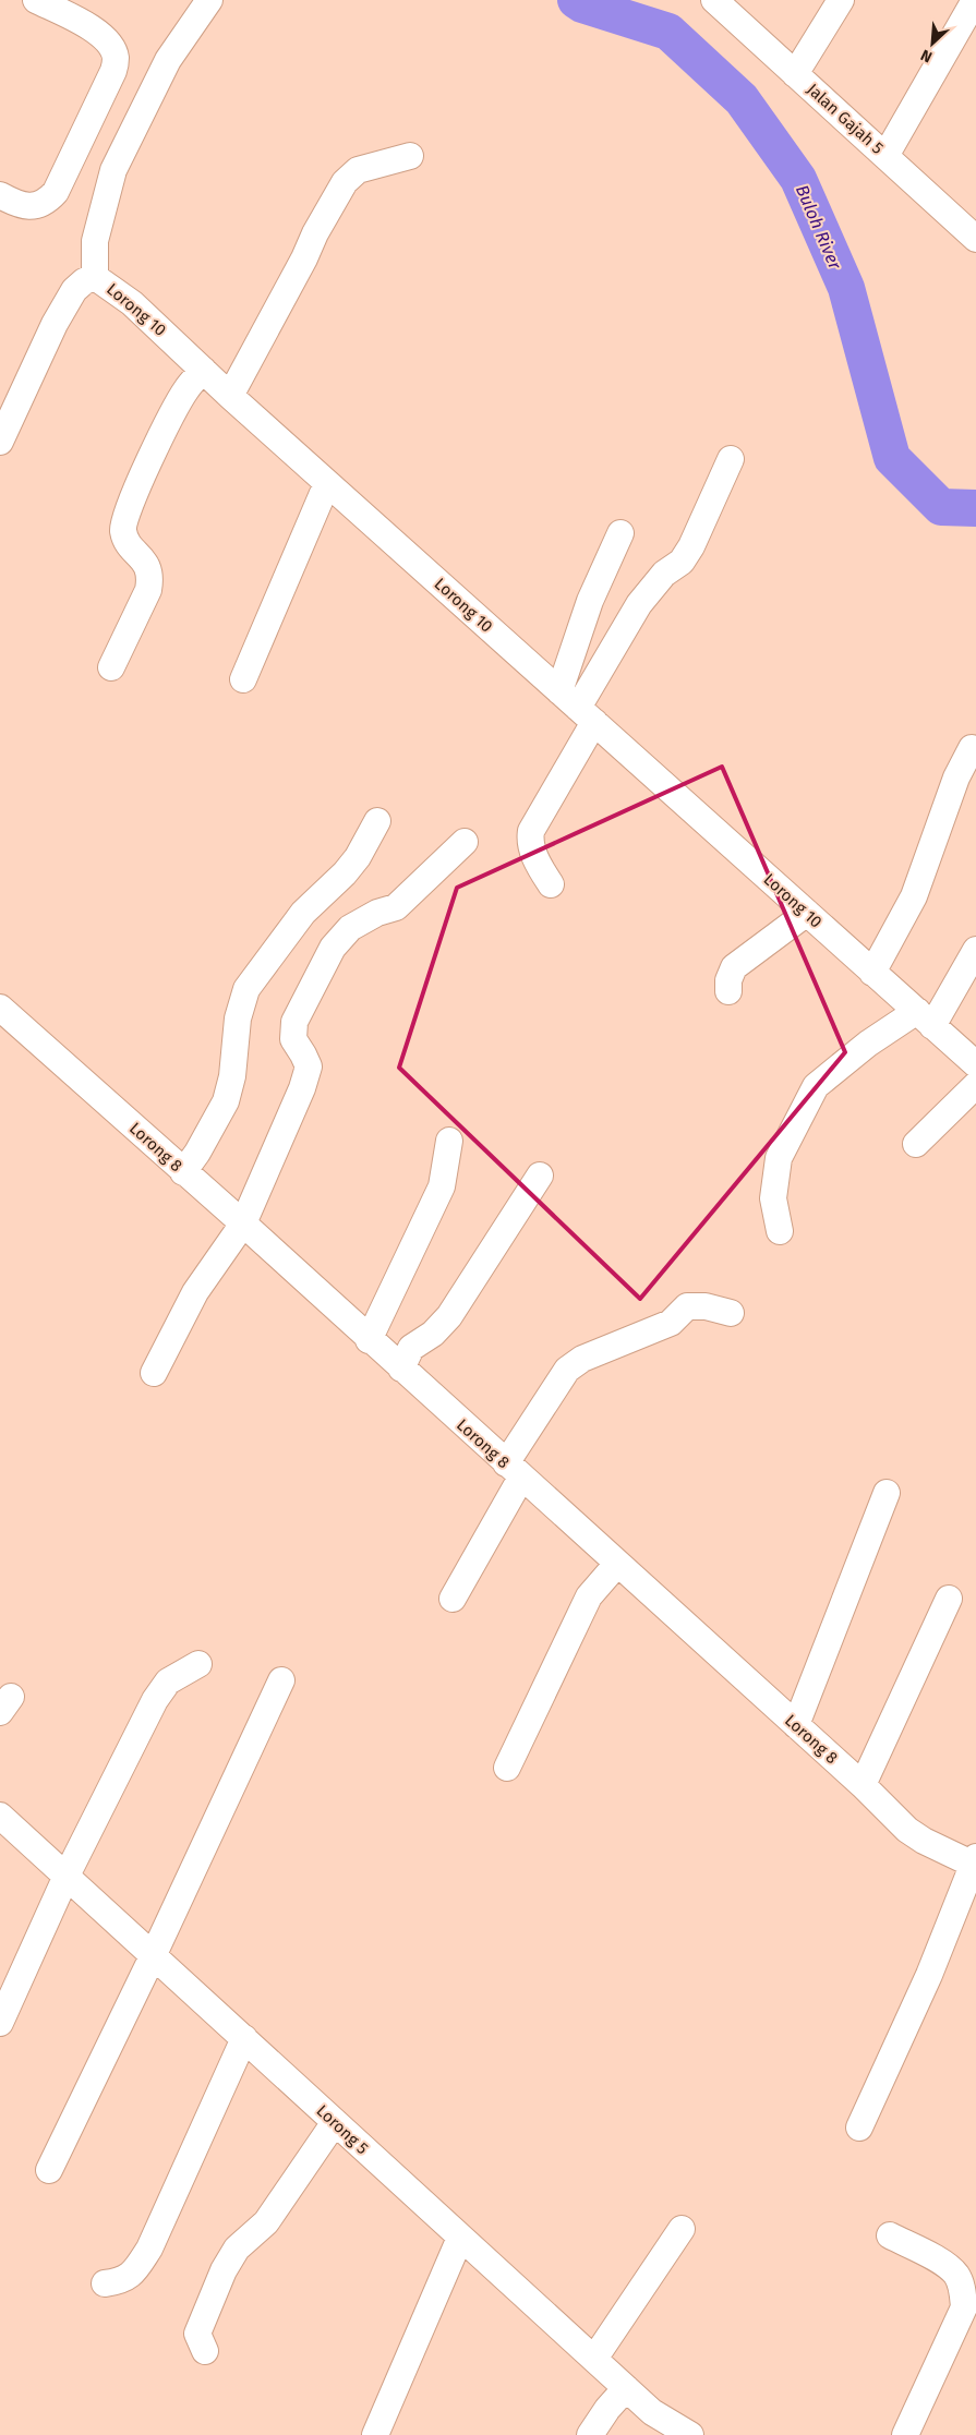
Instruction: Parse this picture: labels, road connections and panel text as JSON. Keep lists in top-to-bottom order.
{
  "streets": {
    "street": [
      "Jalan Gajah 5",
      "Lorong 10",
      "Lorong 8",
      "Lorong 5"
    ]
  },
  "water": ["Buloh River"],
  "north": "bottom left"
}
